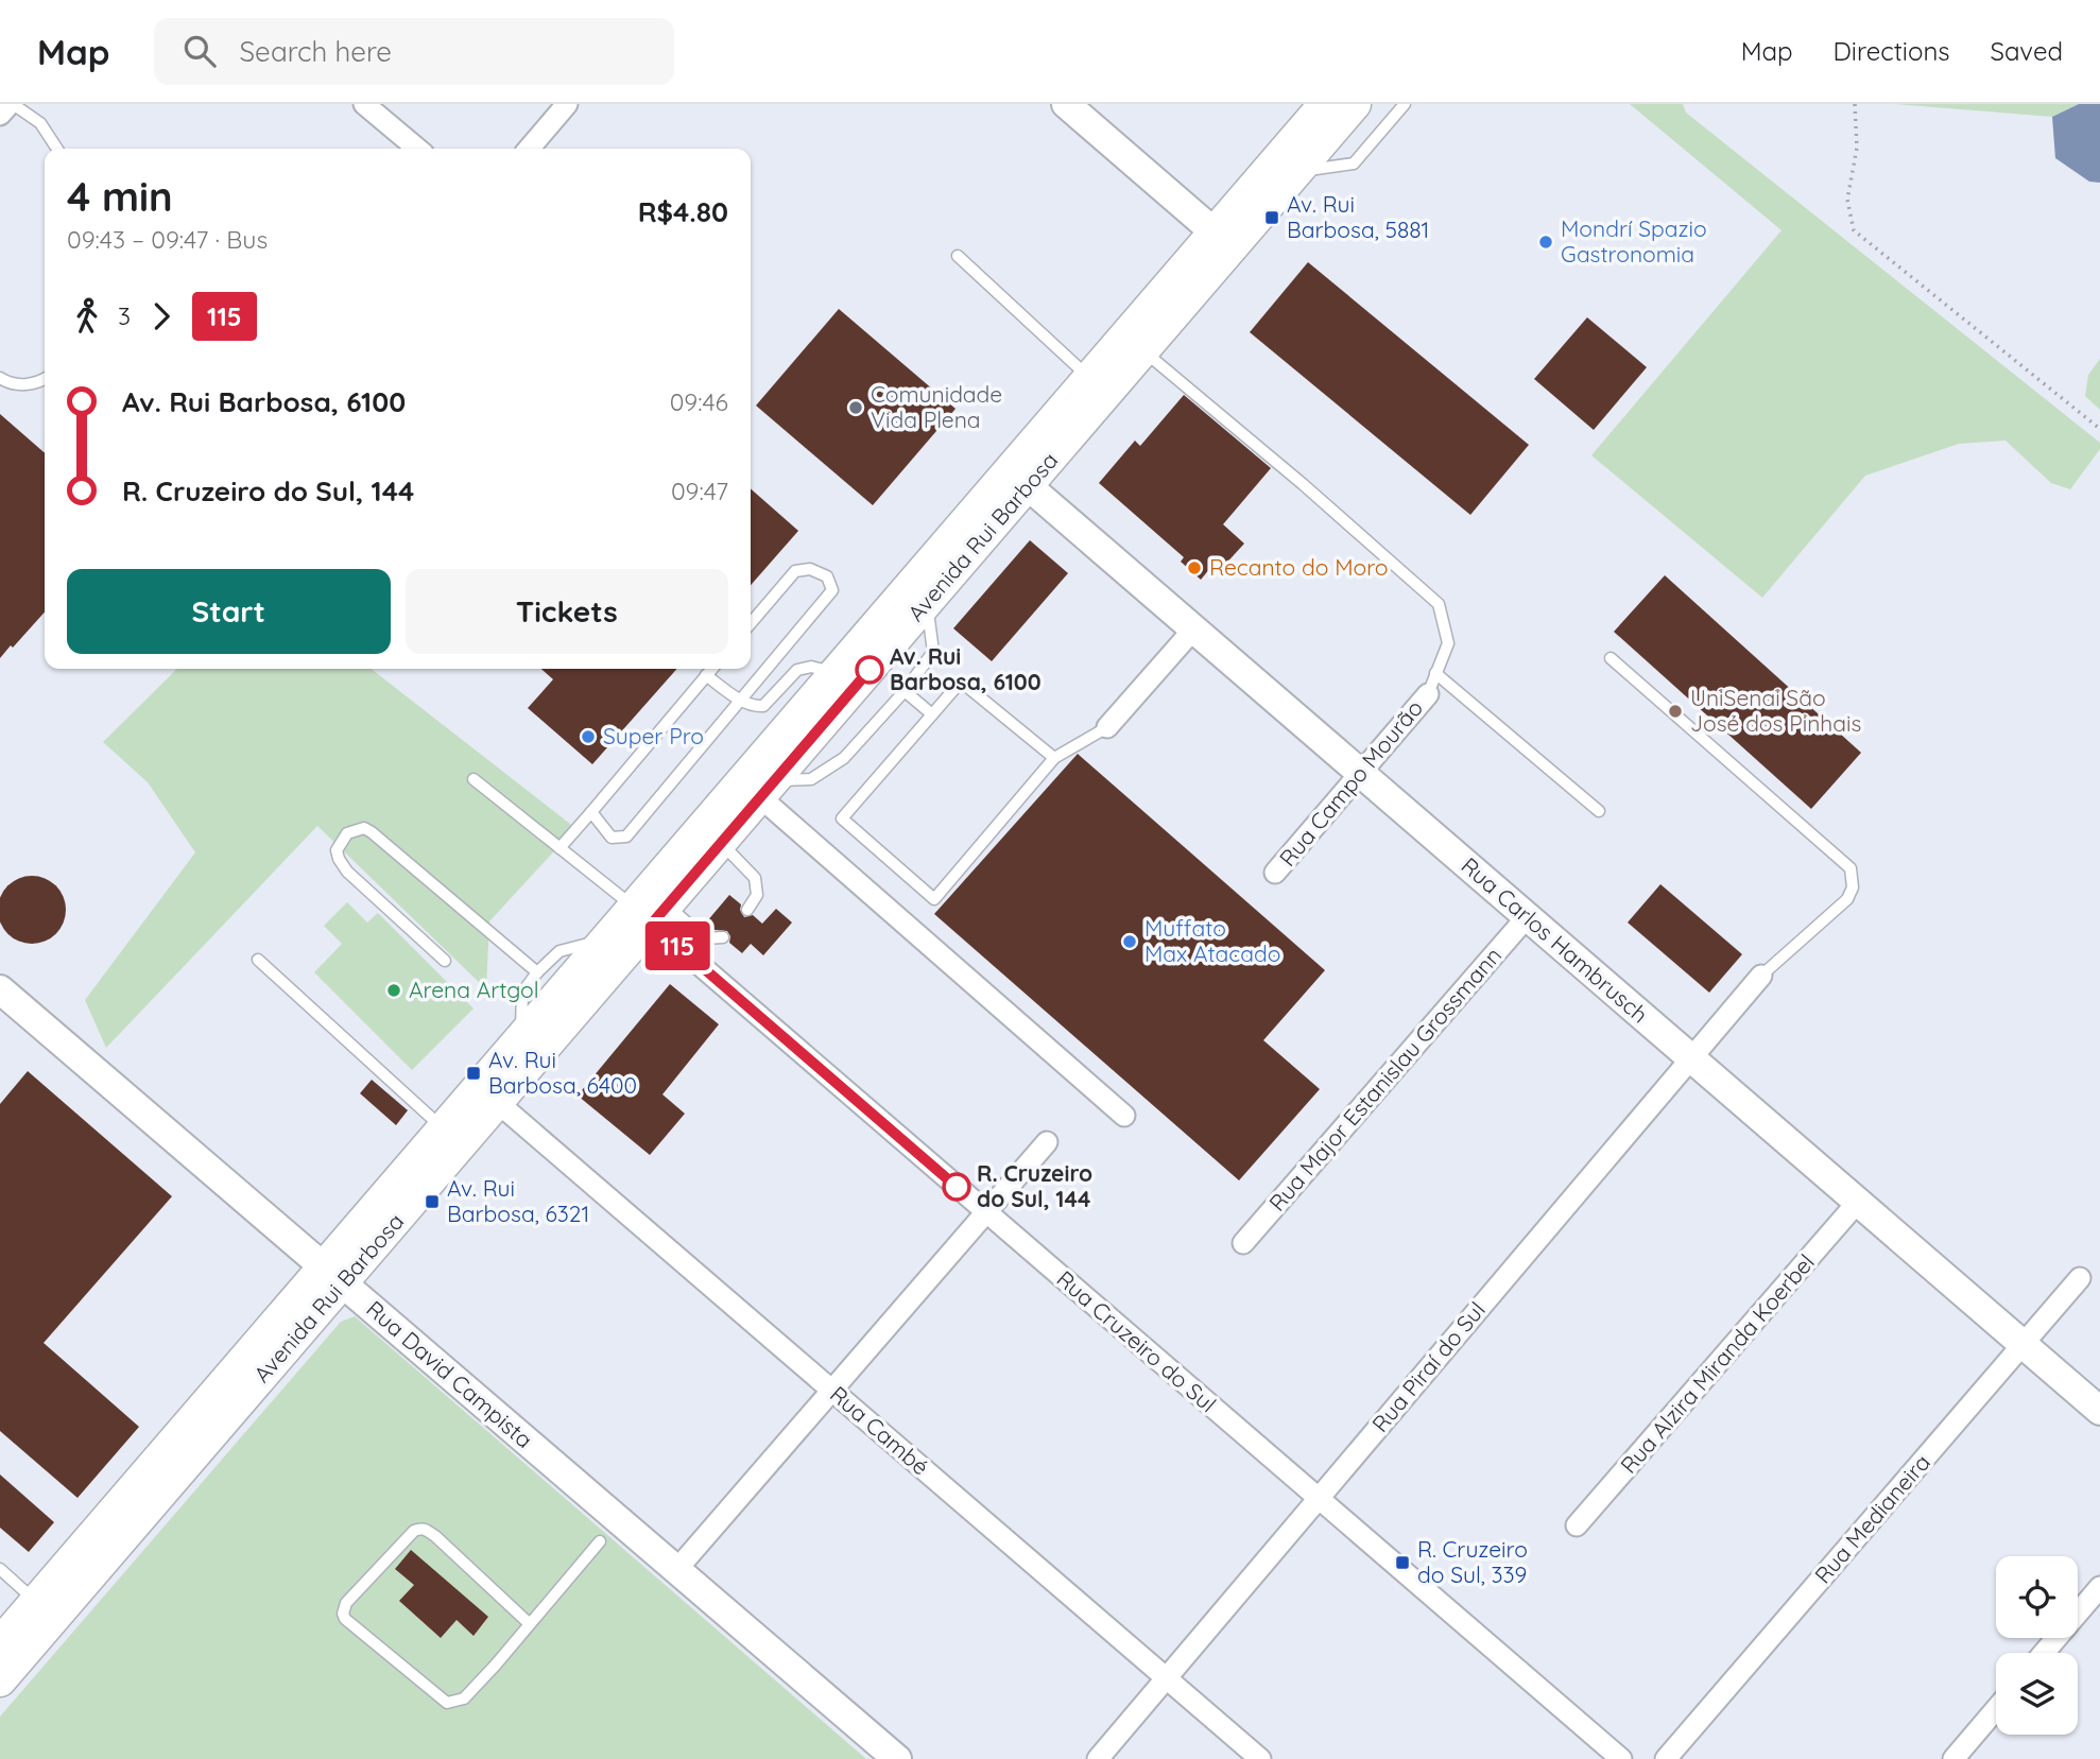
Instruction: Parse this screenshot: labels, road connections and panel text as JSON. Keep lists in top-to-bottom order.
{
  "streets": {
    "main road": ["Avenida Rui Barbosa"],
    "street": [
      "Rua Campo Mourão",
      "Rua Carlos Hambrusch",
      "Rua Major Estanislau Grossmann",
      "Rua Cruzeiro do Sul",
      "Rua Alzira Miranda Koerbel",
      "Rua Piraí do Sul",
      "Rua David Campista",
      "Rua Cambé",
      "Rua Medianeira"
    ]
  },
  "crossings": [
    ["Avenida Rui Barbosa", "Rua Carlos Hambrusch"],
    ["Avenida Rui Barbosa", "Rua Cruzeiro do Sul"],
    ["Avenida Rui Barbosa", "Rua David Campista"],
    ["Avenida Rui Barbosa", "Rua Cambé"],
    ["Rua Campo Mourão", "Rua Carlos Hambrusch"],
    ["Rua Carlos Hambrusch", "Rua Major Estanislau Grossmann"],
    ["Rua Carlos Hambrusch", "Rua Alzira Miranda Koerbel"],
    ["Rua Carlos Hambrusch", "Rua Piraí do Sul"],
    ["Rua Carlos Hambrusch", "Rua Medianeira"],
    ["Rua Cruzeiro do Sul", "Rua Piraí do Sul"],
    ["Rua Piraí do Sul", "Rua Cambé"]
  ],
  "places": {
    "transit": [
      "Av. Rui Barbosa, 5881",
      "Av. Rui Barbosa, 6400",
      "Av. Rui Barbosa, 6321",
      "R. Cruzeiro do Sul, 339"
    ],
    "other": [
      "Mondrí Spazio Gastronomia",
      "Comunidade Vida Plena",
      "Recanto do Moro",
      "Av. Rui Barbosa, 6100",
      "UniSenai São José dos Pinhais",
      "Super Pro",
      "Muffato Max Atacado",
      "Arena Artgol",
      "R. Cruzeiro do Sul, 144"
    ]
  },
  "lines": ["bus line 115"],
  "page": {
    "header": "Map",
    "search": "Search here",
    "nav": ["Map", "Directions", "Saved"],
    "on_map": "115",
    "heading": ["4 min", "09:43 – 09:47 · Bus", "R$4.80"],
    "legs": ["3", "115"],
    "list": [
      {
        "name": "Av. Rui Barbosa, 6100",
        "value": "09:46"
      },
      {
        "name": "R. Cruzeiro do Sul, 144",
        "value": "09:47"
      }
    ],
    "buttons": ["Start", "Tickets"]
  }
}
